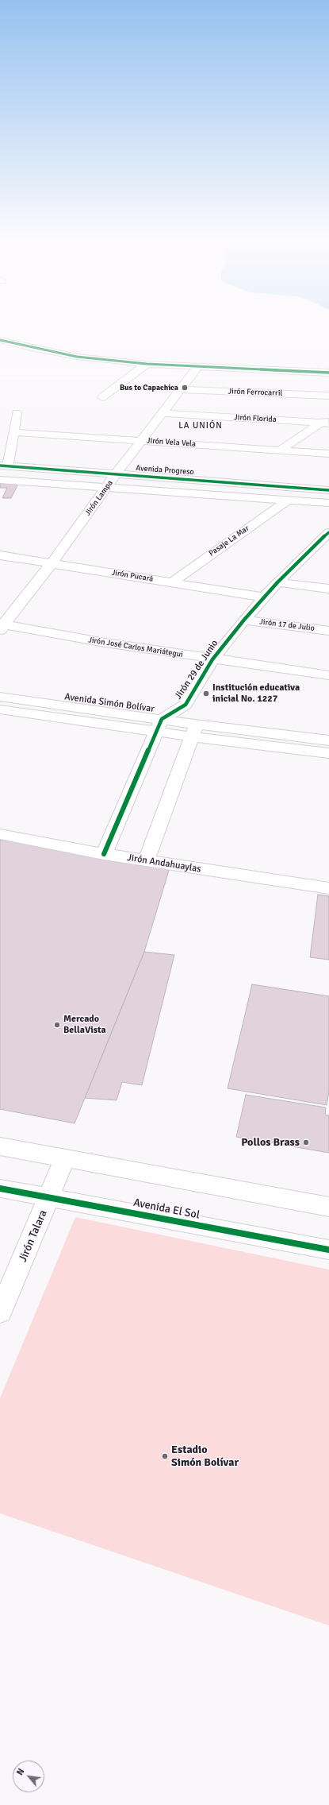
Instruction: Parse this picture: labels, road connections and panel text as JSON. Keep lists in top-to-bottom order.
{
  "streets": {
    "street": [
      "Jirón Ferrocarril",
      "Jirón Florida",
      "Jirón Vela Vela",
      "Avenida Progreso",
      "Jirón Lampa",
      "Pasaje La Mar",
      "Jirón Pucará",
      "Jirón 17 de Julio",
      "Jirón José Carlos Mariátegui",
      "Jirón 29 de Junio",
      "Avenida Simón Bolívar",
      "Jirón Andahuaylas",
      "Avenida El Sol",
      "Jirón Talara"
    ]
  },
  "crossings": [
    ["Jirón Ferrocarril", "Jirón Lampa"],
    ["Jirón Florida", "Jirón Lampa"],
    ["Jirón Vela Vela", "Jirón Lampa"],
    ["Avenida Progreso", "Jirón Lampa"],
    ["Jirón Lampa", "Jirón Pucará"],
    ["Jirón Lampa", "Jirón José Carlos Mariátegui"],
    ["Pasaje La Mar", "Jirón Pucará"],
    ["Jirón Pucará", "Jirón 29 de Junio"],
    ["Jirón 17 de Julio", "Jirón 29 de Junio"],
    ["Jirón José Carlos Mariátegui", "Jirón 29 de Junio"],
    ["Jirón 29 de Junio", "Avenida Simón Bolívar"],
    ["Avenida El Sol", "Jirón Talara"]
  ],
  "districts": ["LA UNIÓN"],
  "places": [
    "Bus to Capachica",
    "Institución educativa inicial No. 1227",
    "Mercado BellaVista",
    "Pollos Brass",
    "Estadio Simón Bolívar"
  ],
  "north": "top left"
}
